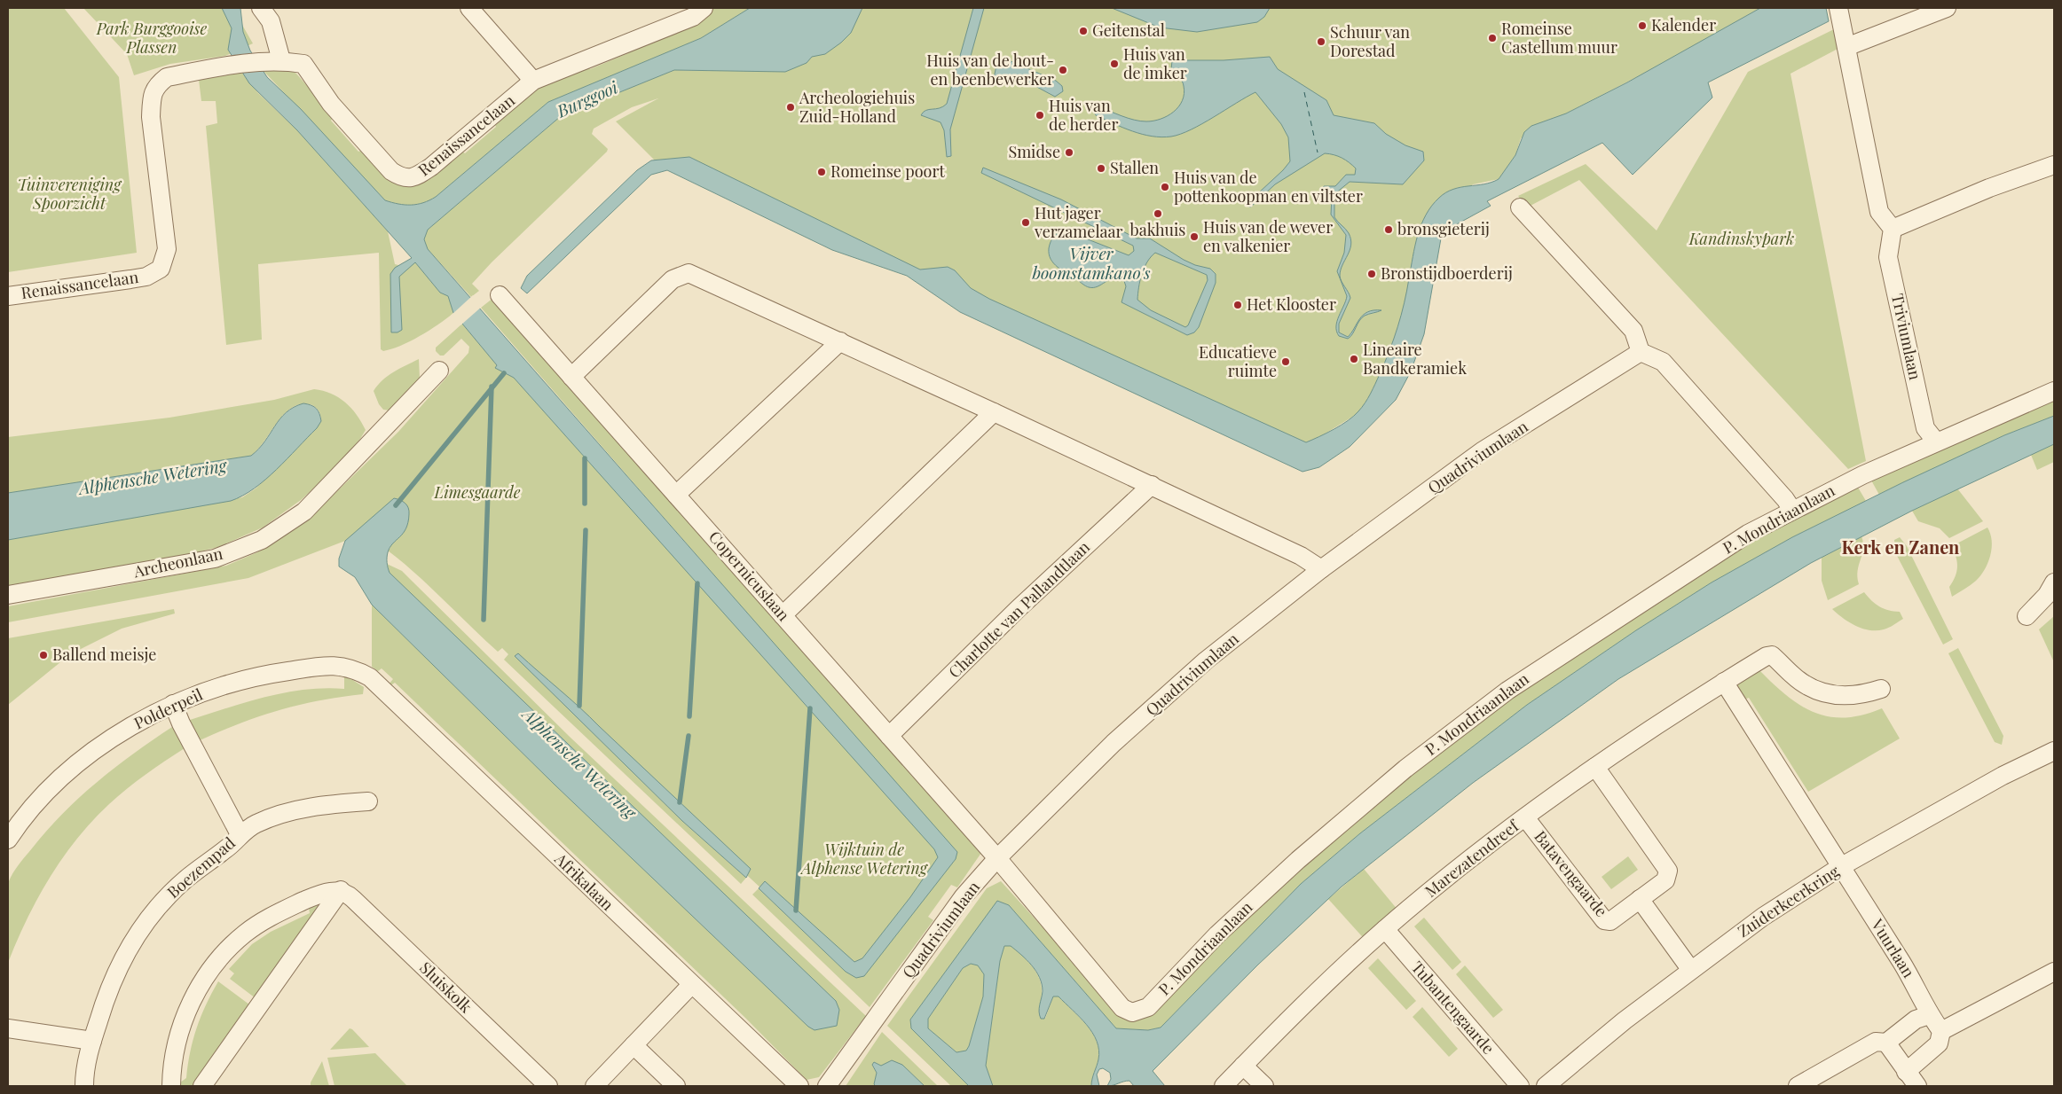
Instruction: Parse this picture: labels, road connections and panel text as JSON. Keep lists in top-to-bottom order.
{
  "streets": {
    "street": [
      "Renaissancelaan",
      "Triviumlaan",
      "Quadriviumlaan",
      "P. Mondriaanlaan",
      "Archeonlaan",
      "Copernicuslaan",
      "Charlotte van Pallandtlaan",
      "Polderpeil",
      "Marezatendreef",
      "Boezempad",
      "Batavengaarde",
      "Afrikalaan",
      "Zuiderkeerkring",
      "Vuurlaan",
      "Sluiskolk",
      "Tubantengaarde"
    ]
  },
  "crossings": [
    ["Triviumlaan", "P. Mondriaanlaan"],
    ["Quadriviumlaan", "P. Mondriaanlaan"],
    ["Quadriviumlaan", "Copernicuslaan"],
    ["P. Mondriaanlaan", "Copernicuslaan"],
    ["Copernicuslaan", "Charlotte van Pallandtlaan"],
    ["Polderpeil", "Boezempad"],
    ["Polderpeil", "Afrikalaan"],
    ["Marezatendreef", "Batavengaarde"],
    ["Marezatendreef", "Tubantengaarde"],
    ["Zuiderkeerkring", "Vuurlaan"]
  ],
  "districts": ["Kerk en Zanen"],
  "water": ["Burggooi", "Vijver boomstamkano's", "Alphensche Wetering"],
  "parks": [
    "Park Burggooise Plassen",
    "Tuinvereniging Spoorzicht",
    "Kandinskypark",
    "Limesgaarde",
    "Wijktuin de Alphense Wetering"
  ],
  "places": [
    "Kalender",
    "Geitenstal",
    "Romeinse Castellum muur",
    "Schuur van Dorestad",
    "Huis van de imker",
    "Huis van de hout- en beenbewerker",
    "Archeologiehuis Zuid-Holland",
    "Huis van de herder",
    "Smidse",
    "Stallen",
    "Romeinse poort",
    "Huis van de pottenkoopman en viltster",
    "bakhuis",
    "Hut jager verzamelaar",
    "bronsgieterij",
    "Huis van de wever en valkenier",
    "Bronstijdboerderij",
    "Het Klooster",
    "Lineaire Bandkeramiek",
    "Educatieve ruimte",
    "Ballend meisje"
  ]
}
